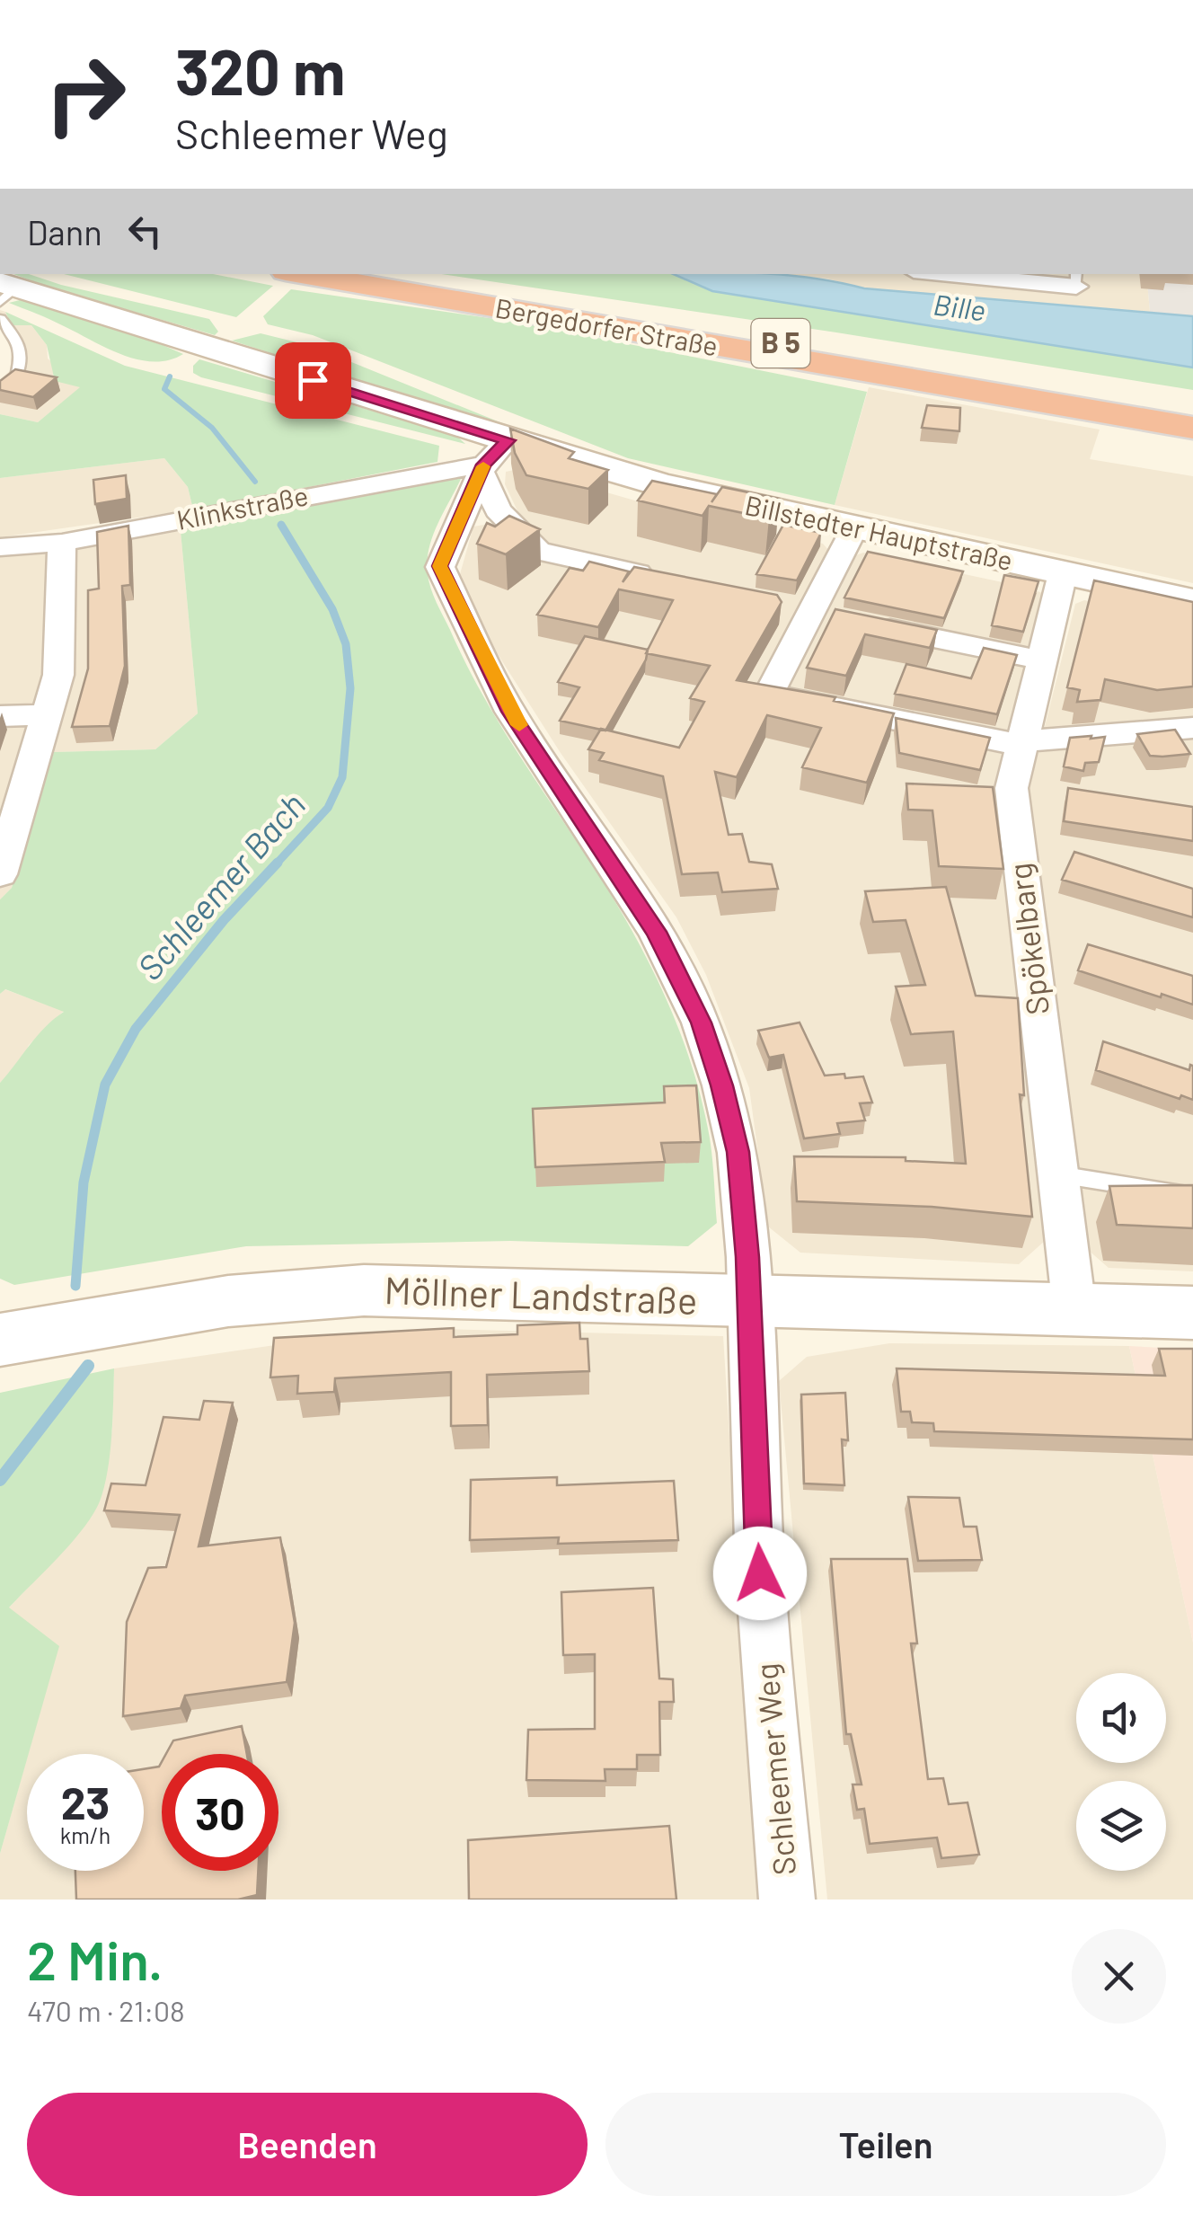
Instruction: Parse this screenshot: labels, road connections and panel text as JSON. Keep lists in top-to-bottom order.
{
  "streets": {
    "highway": ["Bergedorfer Straße", "B 5"],
    "street": [
      "Klinkstraße",
      "Billstedter Hauptstraße",
      "Spökelbarg",
      "Möllner Landstraße",
      "Schleemer Weg"
    ]
  },
  "crossings": [
    ["Klinkstraße", "Billstedter Hauptstraße"],
    ["Klinkstraße", "Schleemer Weg"],
    ["Billstedter Hauptstraße", "Spökelbarg"],
    ["Billstedter Hauptstraße", "Schleemer Weg"],
    ["Spökelbarg", "Möllner Landstraße"],
    ["Möllner Landstraße", "Schleemer Weg"]
  ],
  "water": ["Bille", "Schleemer Bach"],
  "page": {
    "turn": ["320 m", "Schleemer Weg"],
    "then": "Dann",
    "speed": "23 km/h",
    "limit": "30",
    "heading": ["2 Min.", "470 m · 21:08"],
    "buttons": ["Beenden", "Teilen"]
  }
}
